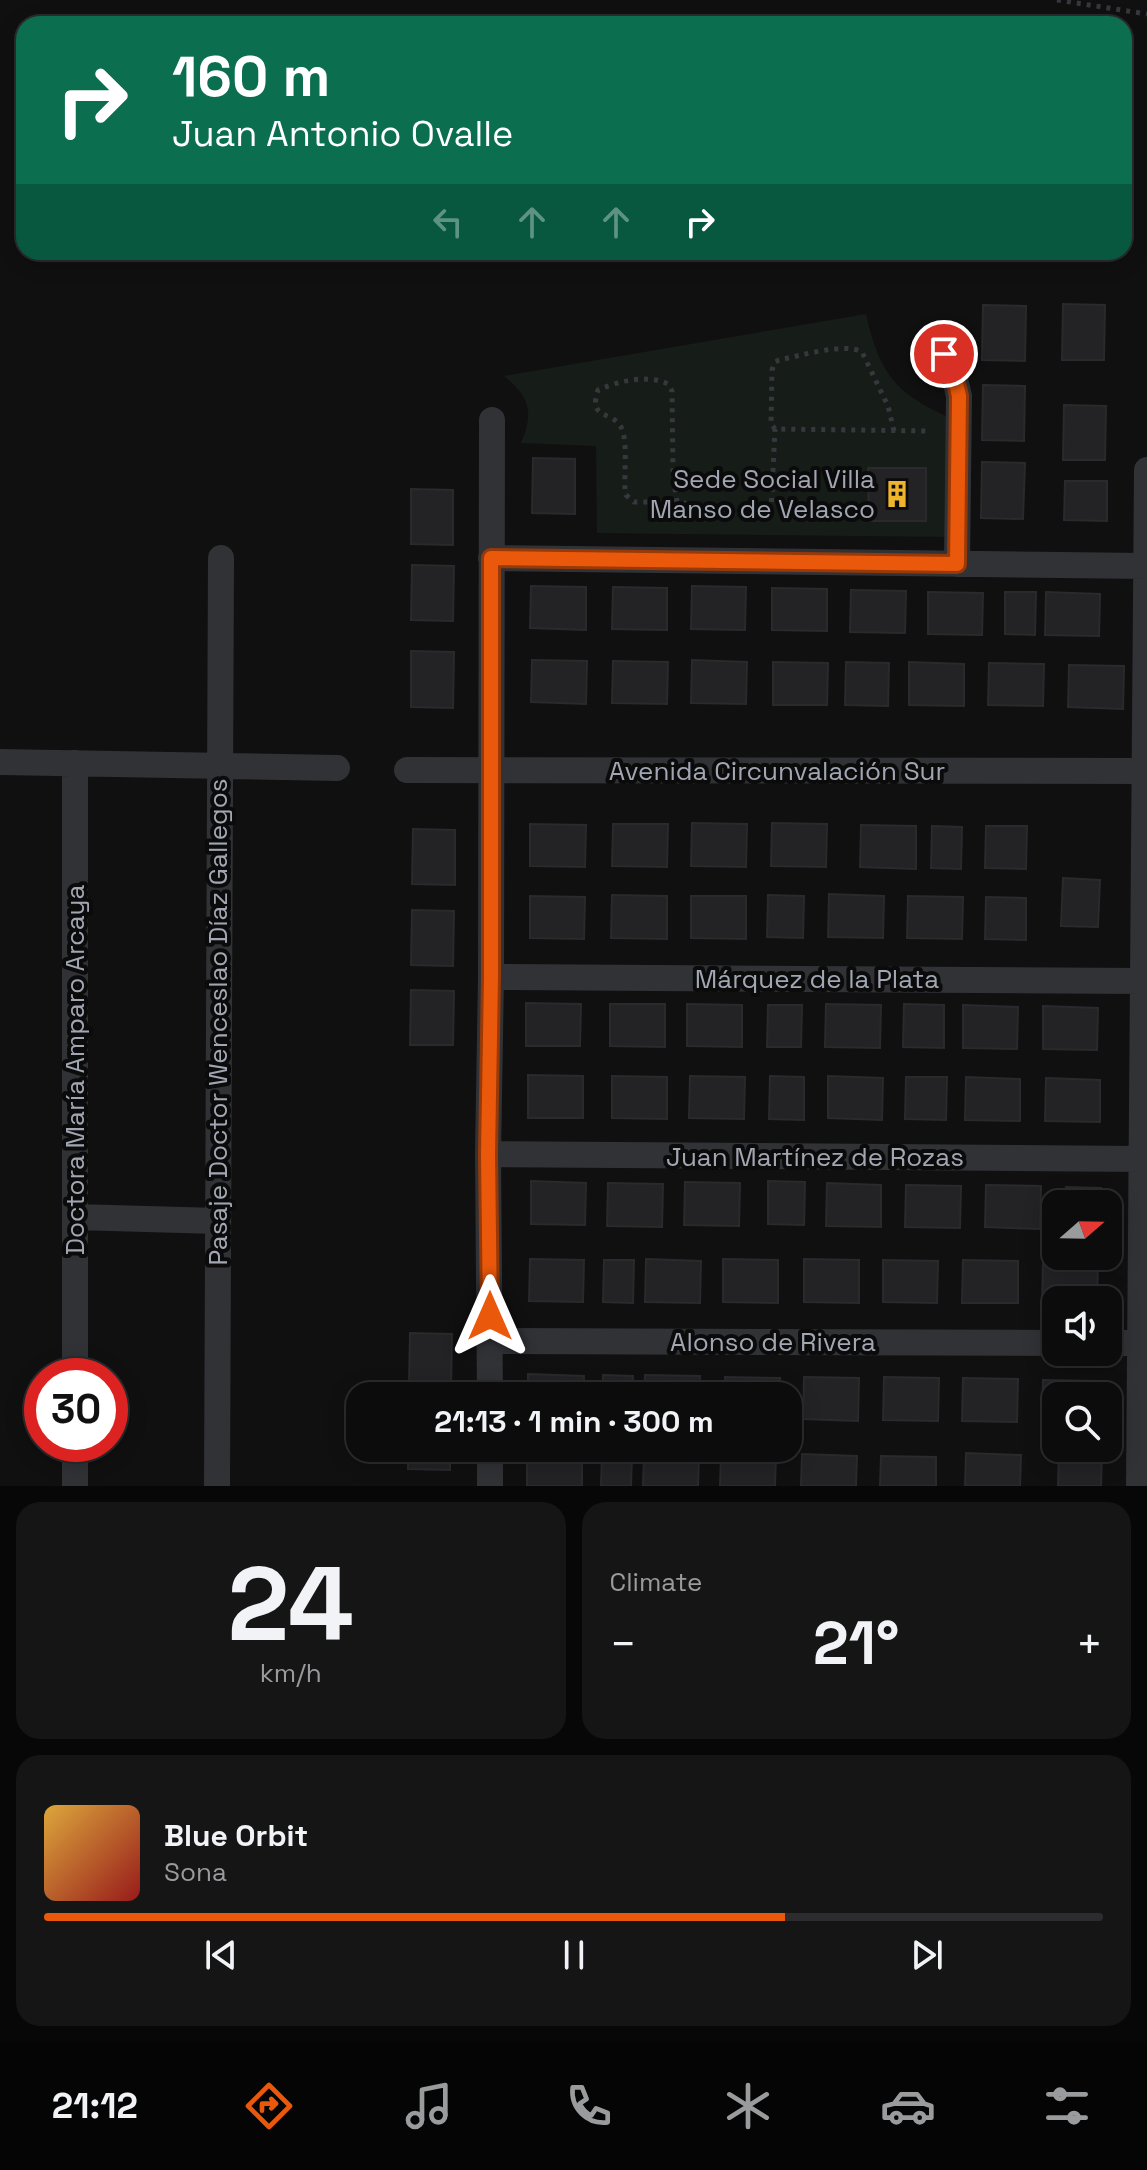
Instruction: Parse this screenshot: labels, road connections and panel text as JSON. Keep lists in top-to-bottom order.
{
  "streets": {
    "street": [
      "Avenida Circunvalación Sur",
      "Márquez de la Plata",
      "Pasaje Doctor Wenceslao Díaz Gallegos",
      "Doctora María Amparo Arcaya",
      "Juan Martínez de Rozas",
      "Alonso de Rivera"
    ]
  },
  "places": {
    "building": ["Sede Social Villa Manso de Velasco"]
  },
  "north": "right",
  "page": {
    "turn": ["160 m", "Juan Antonio Ovalle"],
    "limit": "30",
    "trip": "21:13 · 1 min · 300 m",
    "tile": [
      ["24", "km/h"],
      "Climate"
    ],
    "heat": ["−", "21°", "+"],
    "song": ["Blue Orbit", "Sona"],
    "tabs": "21:12"
  }
}
